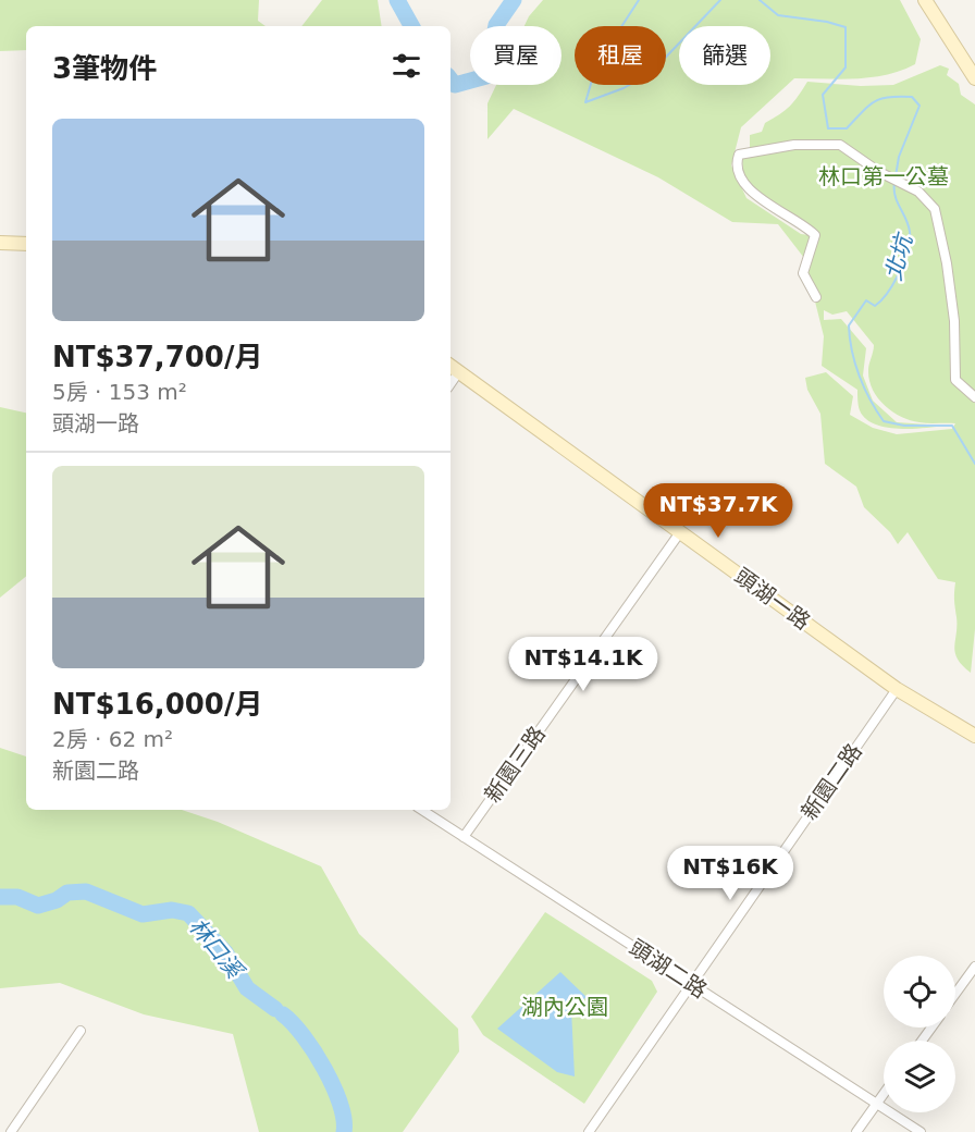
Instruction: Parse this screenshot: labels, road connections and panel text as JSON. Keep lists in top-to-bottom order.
{
  "streets": {
    "street": [
      "頭湖一路",
      "新園三路",
      "新園二路",
      "頭湖二路"
    ]
  },
  "crossings": [
    ["頭湖一路", "新園三路"],
    ["頭湖一路", "新園二路"],
    ["新園三路", "頭湖二路"],
    ["新園二路", "頭湖二路"]
  ],
  "water": ["北坑", "林口溪"],
  "parks": ["林口第一公墓", "湖內公園"],
  "page": {
    "chip": ["買屋", "租屋", "篩選"],
    "heading": "3筆物件",
    "list": [
      {
        "name": "NT$37,700/月",
        "note": "5房 · 153 m² · 頭湖一路"
      },
      {
        "name": "NT$16,000/月",
        "note": "2房 · 62 m² · 新園二路"
      }
    ],
    "price": ["NT$37.7K", "NT$14.1K", "NT$16K"]
  }
}
